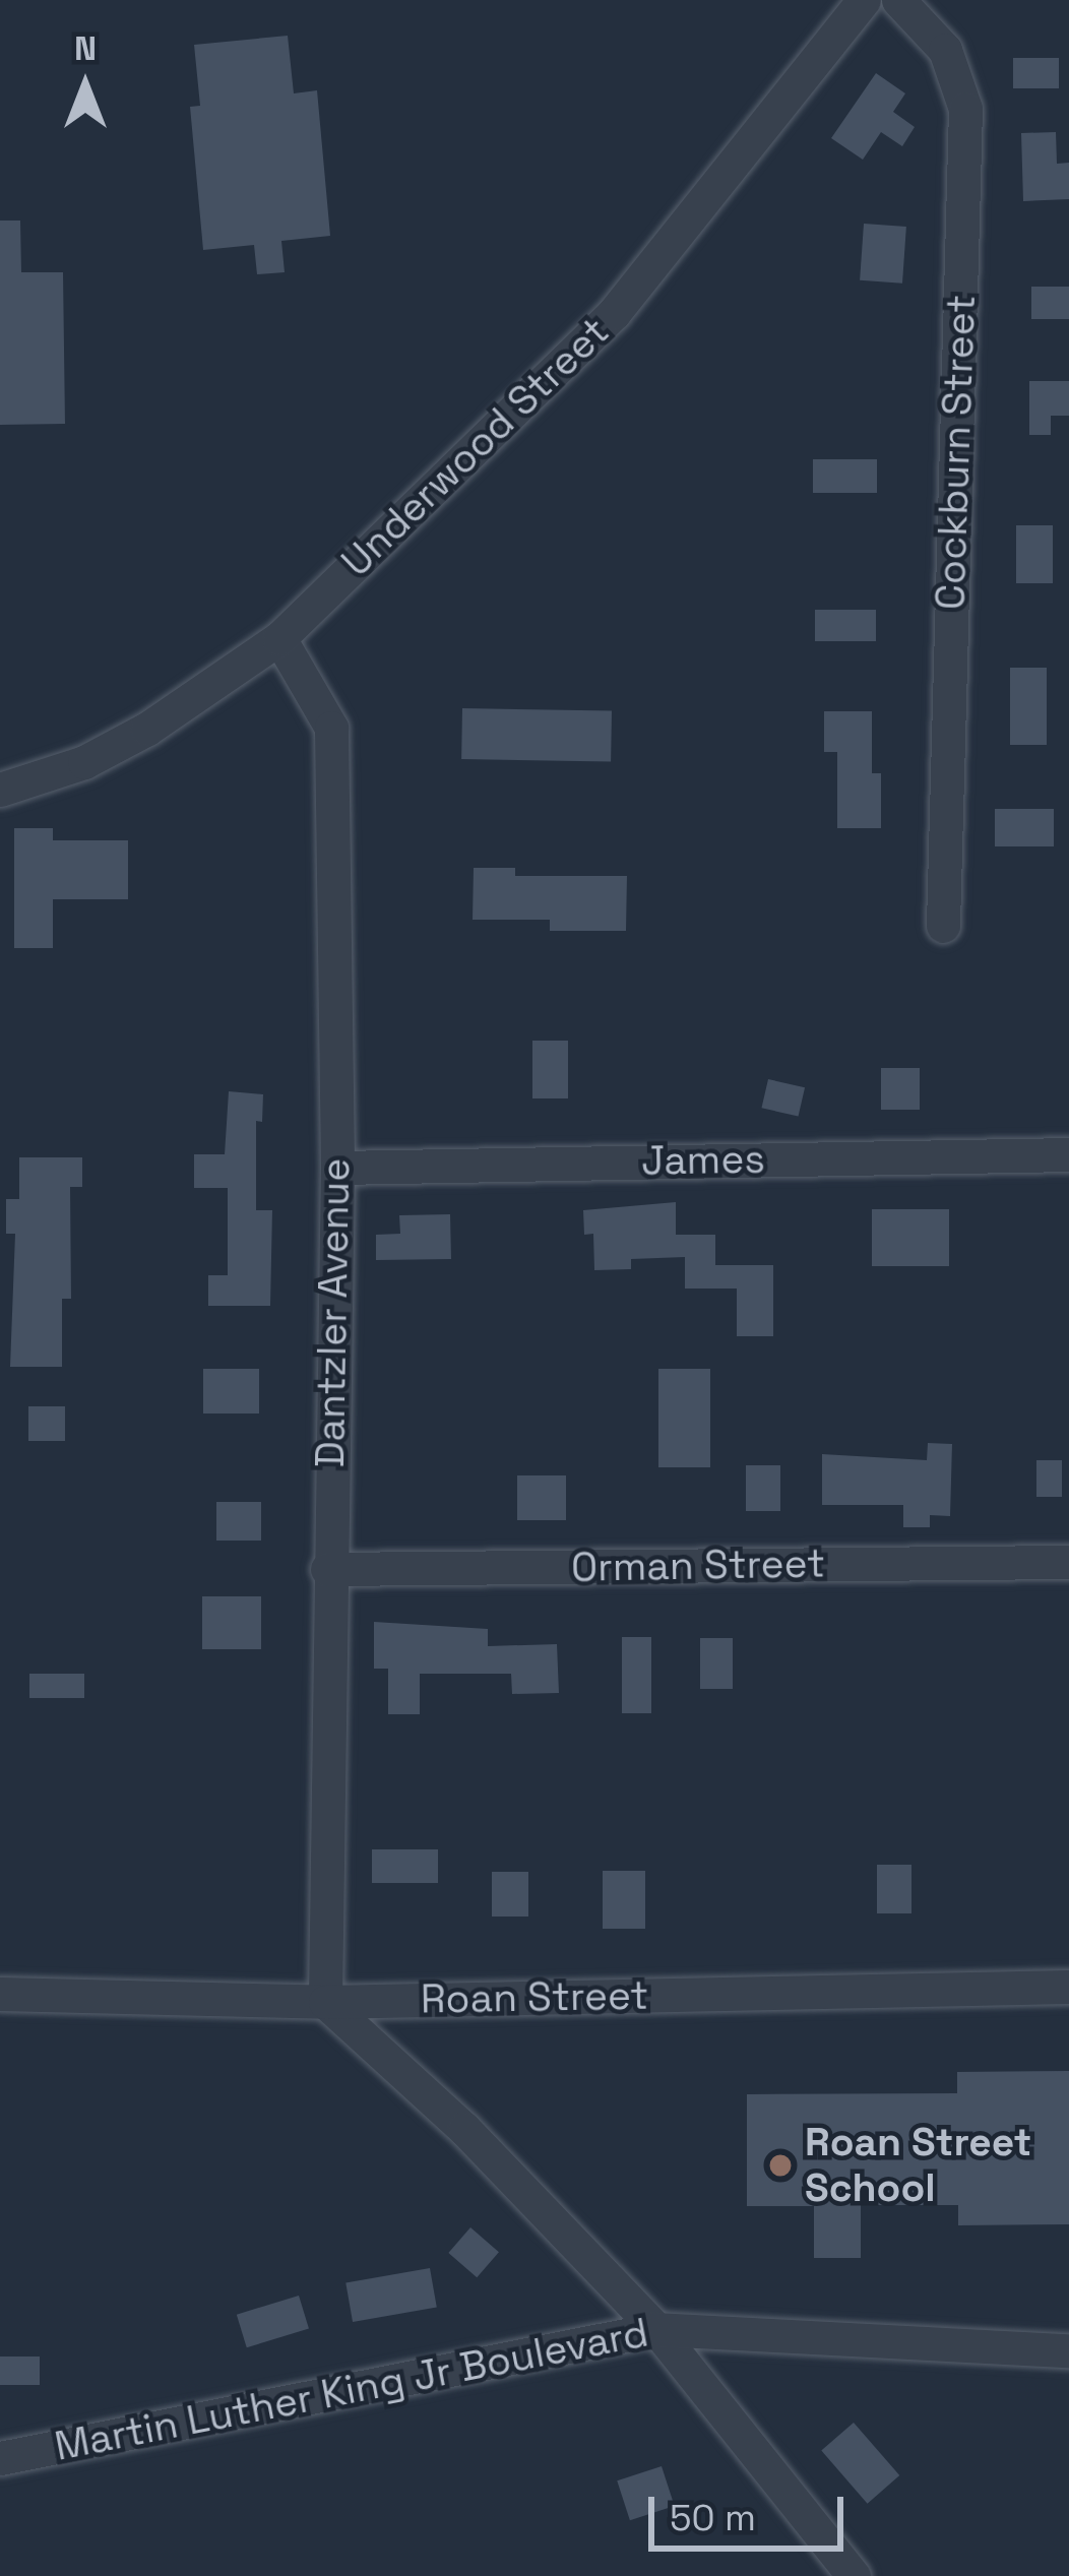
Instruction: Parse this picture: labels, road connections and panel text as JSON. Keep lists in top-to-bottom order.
{
  "streets": {
    "street": [
      "Underwood Street",
      "Cockburn Street",
      "James",
      "Dantzler Avenue",
      "Orman Street",
      "Roan Street",
      "Martin Luther King Jr Boulevard"
    ]
  },
  "crossings": [
    ["Underwood Street", "Dantzler Avenue"],
    ["James", "Dantzler Avenue"],
    ["Dantzler Avenue", "Orman Street"],
    ["Dantzler Avenue", "Roan Street"]
  ],
  "places": ["Roan Street School"],
  "scale_bar": "50 m",
  "north": "top"
}
